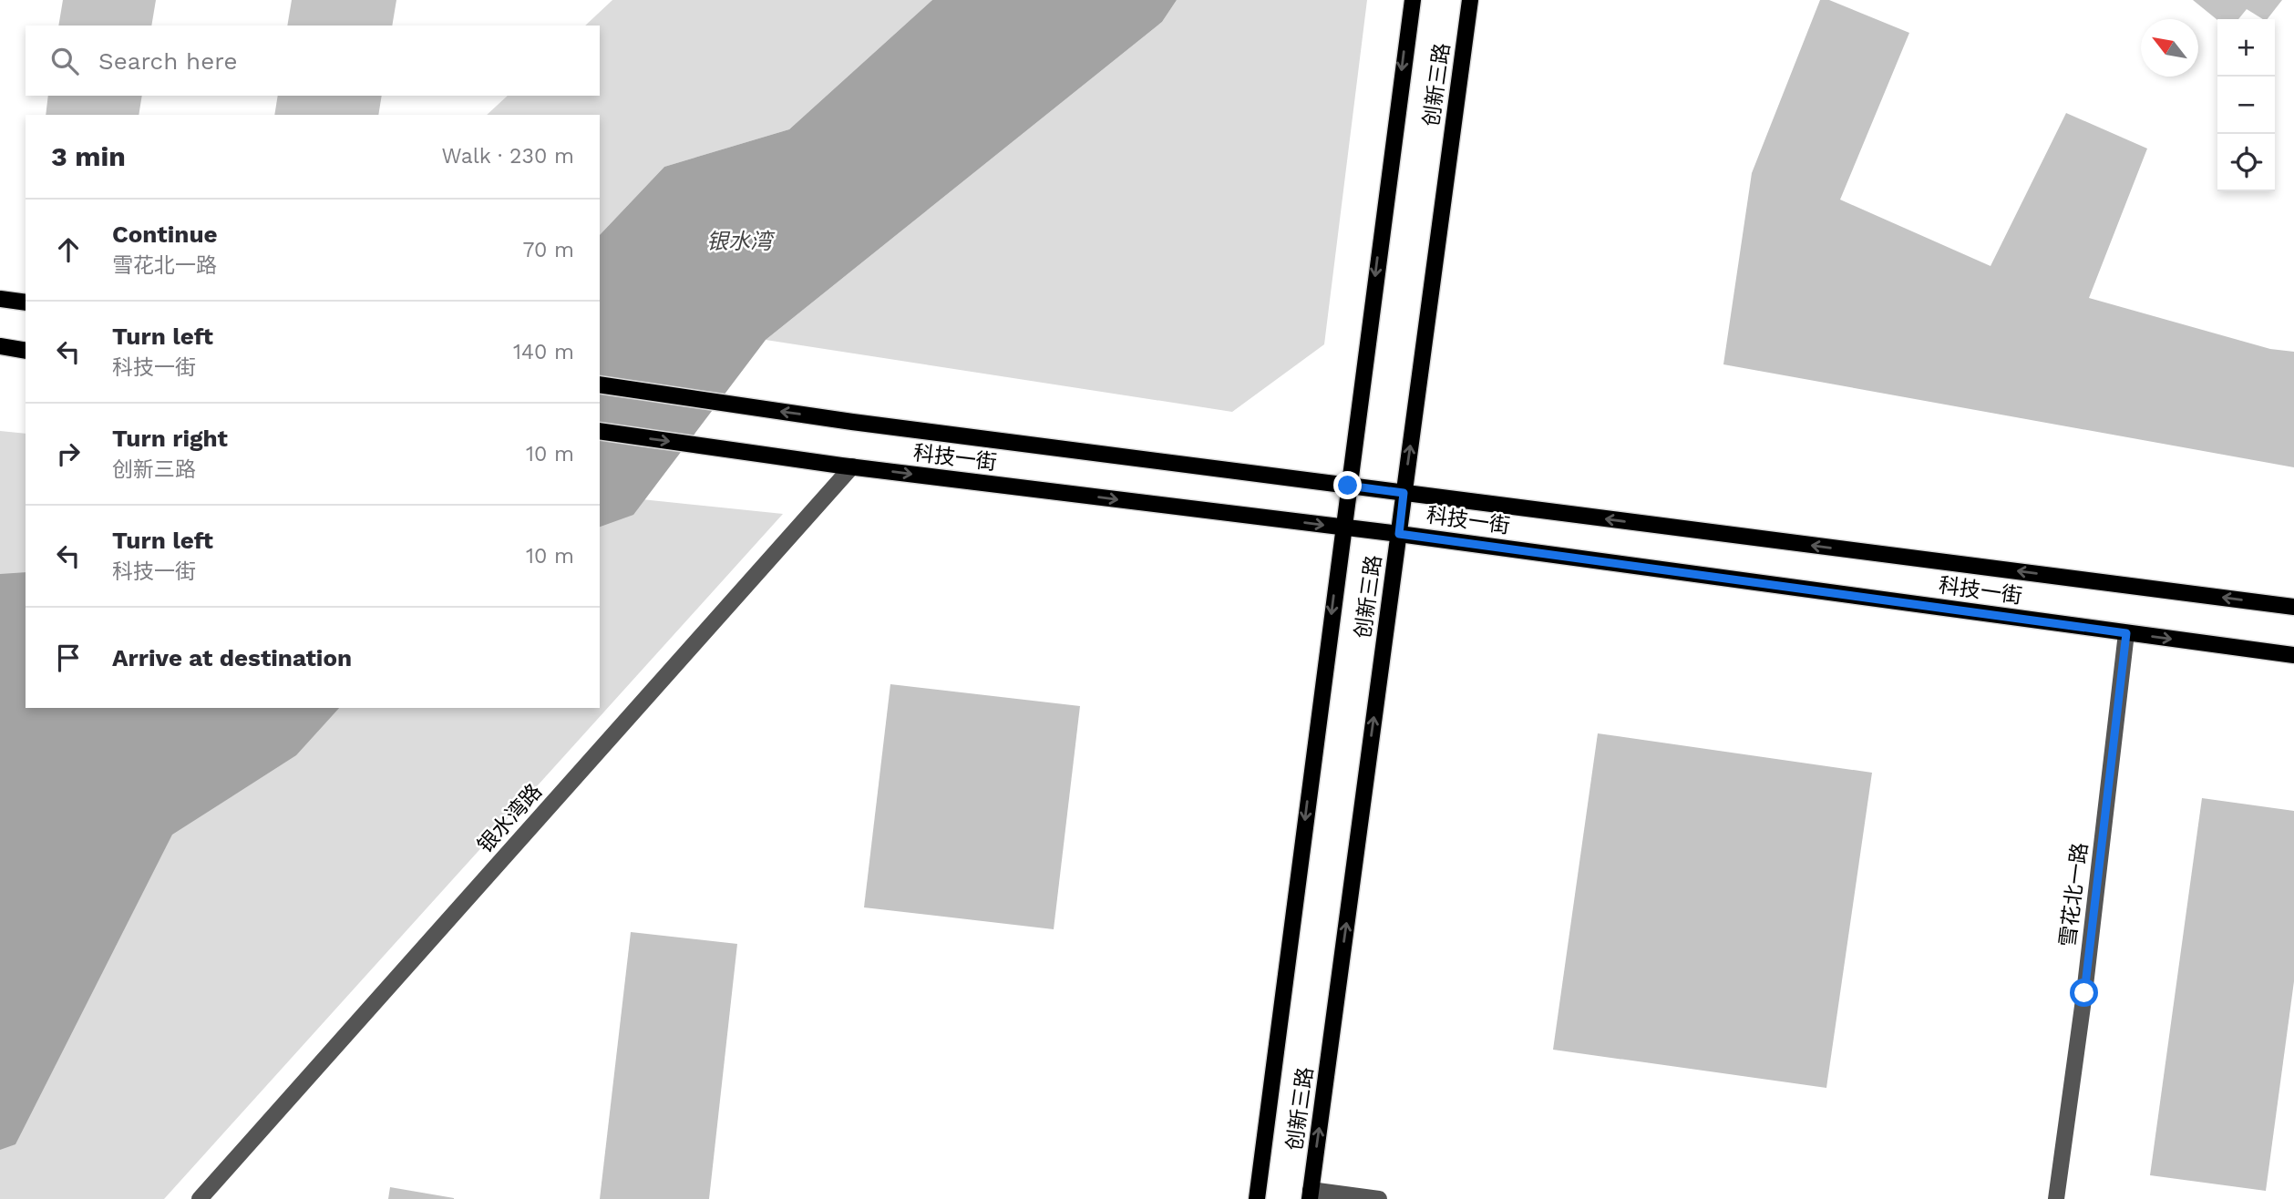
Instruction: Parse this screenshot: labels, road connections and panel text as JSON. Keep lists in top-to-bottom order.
{
  "streets": {
    "main road": ["创新三路", "科技一街"],
    "street": ["银水湾路", "雪花北一路"]
  },
  "crossings": [
    ["创新三路", "科技一街"],
    ["科技一街", "银水湾路"],
    ["科技一街", "雪花北一路"]
  ],
  "water": ["银水湾"],
  "north": "top left",
  "page": {
    "map_buttons": ["+", "−"],
    "search": "Search here",
    "heading": ["3 min", "Walk · 230 m"],
    "list": [
      ["Continue", "雪花北一路", "70 m"],
      ["Turn left", "科技一街", "140 m"],
      ["Turn right", "创新三路", "10 m"],
      ["Turn left", "科技一街", "10 m"],
      "Arrive at destination"
    ]
  }
}
